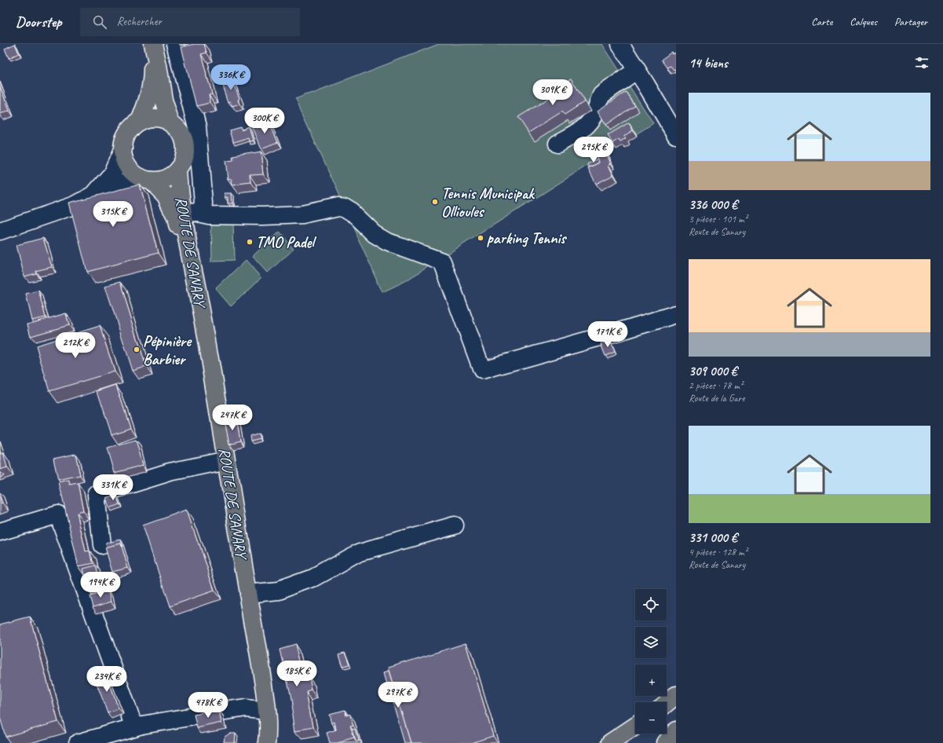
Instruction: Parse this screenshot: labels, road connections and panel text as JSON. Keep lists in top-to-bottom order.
{
  "streets": {
    "main road": ["ROUTE DE SANARY"]
  },
  "places": [
    "Tennis Municipak Ollioules",
    "parking Tennis",
    "TMO Padel",
    "Pépinière Barbier"
  ],
  "page": {
    "header": "Doorstep",
    "search": "Rechercher",
    "nav": ["Carte", "Calques", "Partager"],
    "heading": "14 biens",
    "price": [
      "336K €",
      "309K €",
      "300K €",
      "295K €",
      "315K €",
      "171K €",
      "212K €",
      "247K €",
      "331K €",
      "194K €",
      "185K €",
      "234K €",
      "297K €",
      "478K €"
    ],
    "list": [
      {
        "name": "336 000 €",
        "note": "3 pièces · 101 m² · Route de Sanary"
      },
      {
        "name": "309 000 €",
        "note": "2 pièces · 78 m² · Route de la Gare"
      },
      {
        "name": "331 000 €",
        "note": "4 pièces · 128 m² · Route de Sanary"
      }
    ],
    "map_buttons": ["+", "−"]
  }
}
